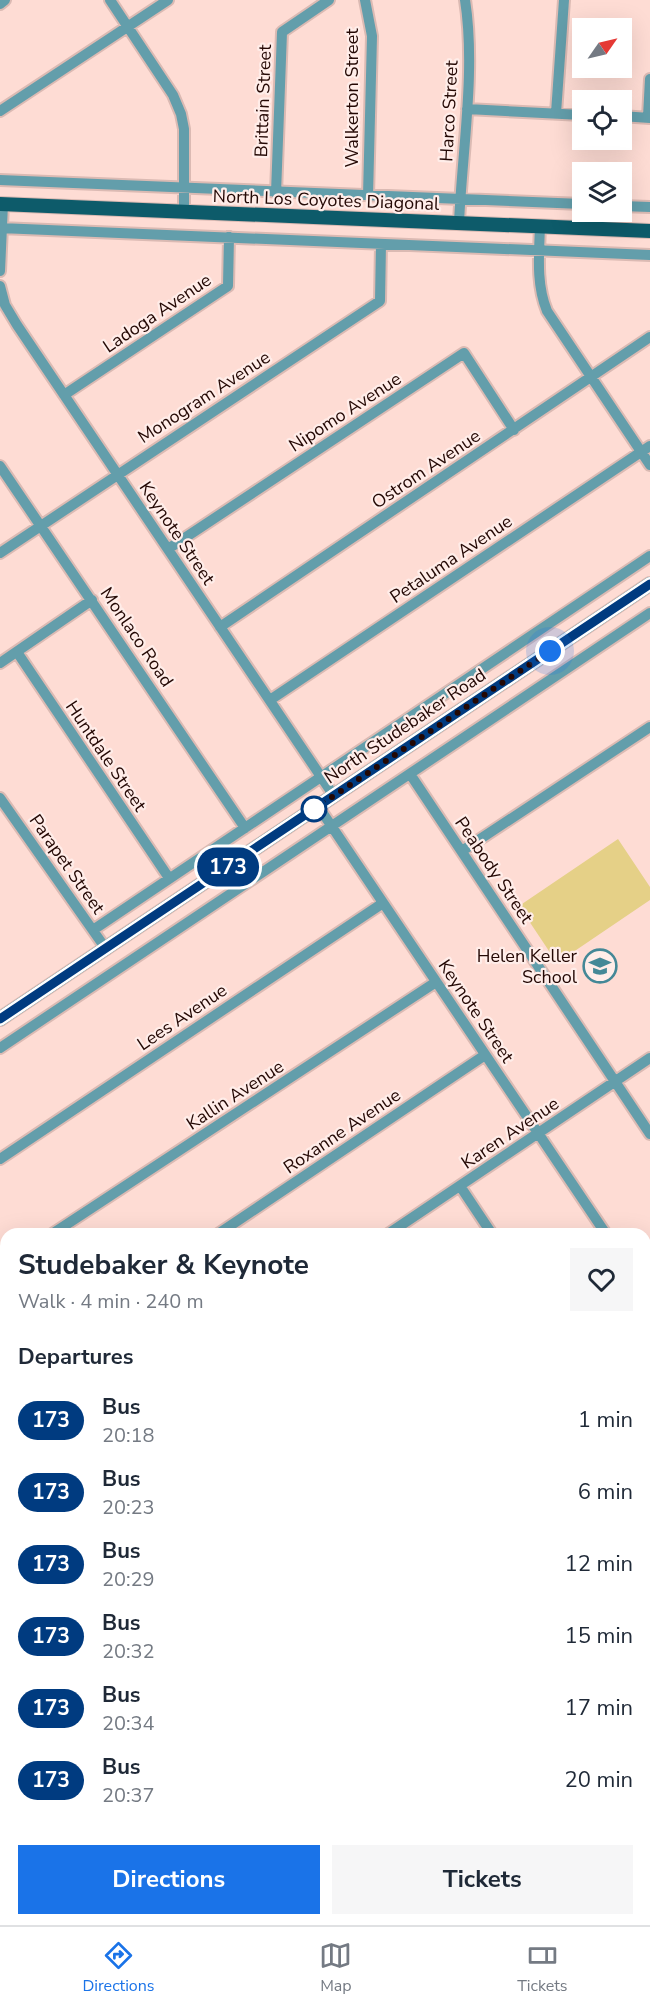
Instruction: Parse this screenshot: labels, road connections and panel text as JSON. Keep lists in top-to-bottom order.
{
  "streets": {
    "main road": ["North Los Coyotes Diagonal", "North Studebaker Road"],
    "street": [
      "Walkerton Street",
      "Brittain Street",
      "Harco Street",
      "Ladoga Avenue",
      "Monogram Avenue",
      "Nipomo Avenue",
      "Ostrom Avenue",
      "Keynote Street",
      "Petaluma Avenue",
      "Monlaco Road",
      "Huntdale Street",
      "Parapet Street",
      "Peabody Street",
      "Lees Avenue",
      "Kallin Avenue",
      "Roxanne Avenue",
      "Karen Avenue"
    ]
  },
  "crossings": [
    ["Walkerton Street", "North Los Coyotes Diagonal"],
    ["Brittain Street", "North Los Coyotes Diagonal"],
    ["Harco Street", "North Los Coyotes Diagonal"],
    ["Ladoga Avenue", "Keynote Street"],
    ["Monogram Avenue", "Keynote Street"],
    ["Monogram Avenue", "Monlaco Road"],
    ["Nipomo Avenue", "Ostrom Avenue"],
    ["Nipomo Avenue", "Keynote Street"],
    ["Ostrom Avenue", "Keynote Street"],
    ["Keynote Street", "Petaluma Avenue"],
    ["Keynote Street", "North Studebaker Road"],
    ["Keynote Street", "Lees Avenue"],
    ["Keynote Street", "Kallin Avenue"],
    ["Keynote Street", "Roxanne Avenue"],
    ["Keynote Street", "Karen Avenue"],
    ["Monlaco Road", "North Studebaker Road"],
    ["North Studebaker Road", "Huntdale Street"],
    ["North Studebaker Road", "Parapet Street"],
    ["Peabody Street", "Karen Avenue"]
  ],
  "places": {
    "school or university": ["Helen Keller School"]
  },
  "lines": ["bus line 173"],
  "north": "top right",
  "page": {
    "on_map": "173",
    "heading": [
      ["Studebaker & Keynote", "Walk · 4 min · 240 m"],
      "Departures"
    ],
    "list": [
      {
        "mark": "173",
        "name": "Bus",
        "note": "20:18",
        "value": "1 min"
      },
      {
        "mark": "173",
        "name": "Bus",
        "note": "20:23",
        "value": "6 min"
      },
      {
        "mark": "173",
        "name": "Bus",
        "note": "20:29",
        "value": "12 min"
      },
      {
        "mark": "173",
        "name": "Bus",
        "note": "20:32",
        "value": "15 min"
      },
      {
        "mark": "173",
        "name": "Bus",
        "note": "20:34",
        "value": "17 min"
      },
      {
        "mark": "173",
        "name": "Bus",
        "note": "20:37",
        "value": "20 min"
      }
    ],
    "buttons": ["Directions", "Tickets"],
    "tabs": ["Directions", "Map", "Tickets"]
  }
}
